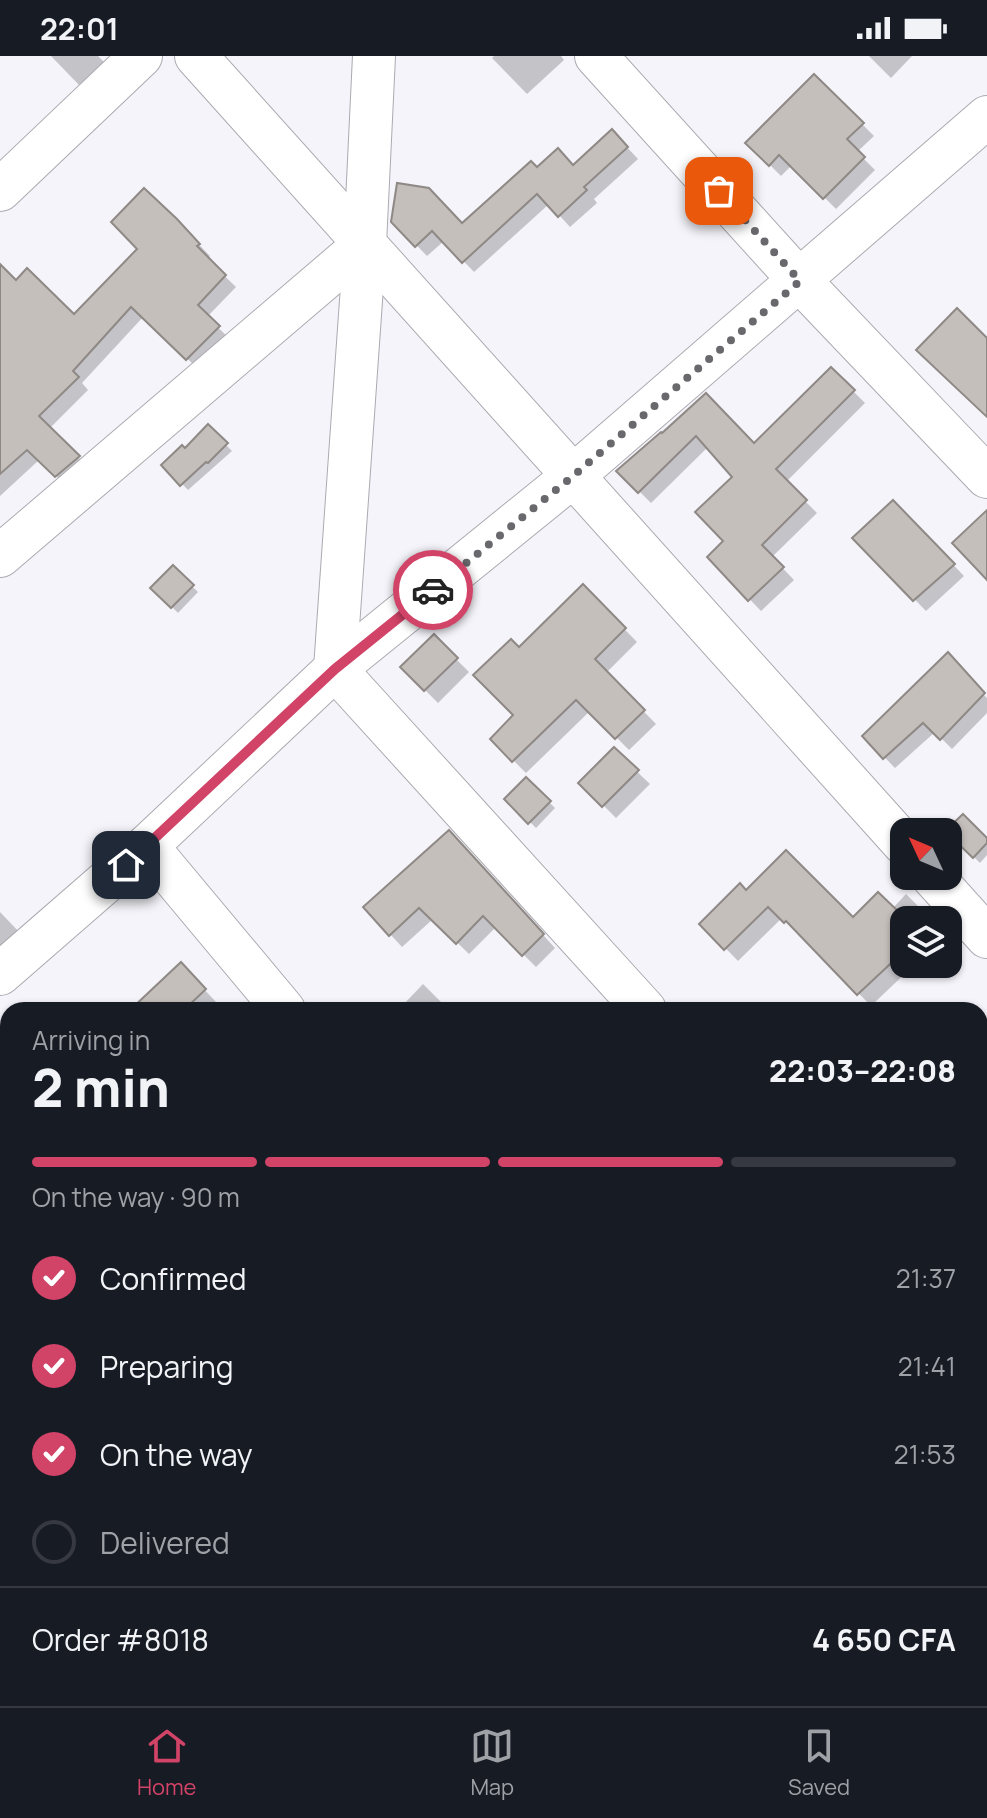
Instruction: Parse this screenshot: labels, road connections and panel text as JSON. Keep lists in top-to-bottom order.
{
  "north": "top left",
  "page": {
    "status": "22:01",
    "heading": ["2 min", "Arriving in", "22:03–22:08"],
    "panel": ["Order #8018", "4 650 CFA"],
    "bar": "On the way · 90 m",
    "list": [
      ["Confirmed", "21:37"],
      ["Preparing", "21:41"],
      ["On the way", "21:53"],
      "Delivered"
    ],
    "tabs": ["Home", "Map", "Saved"]
  }
}
